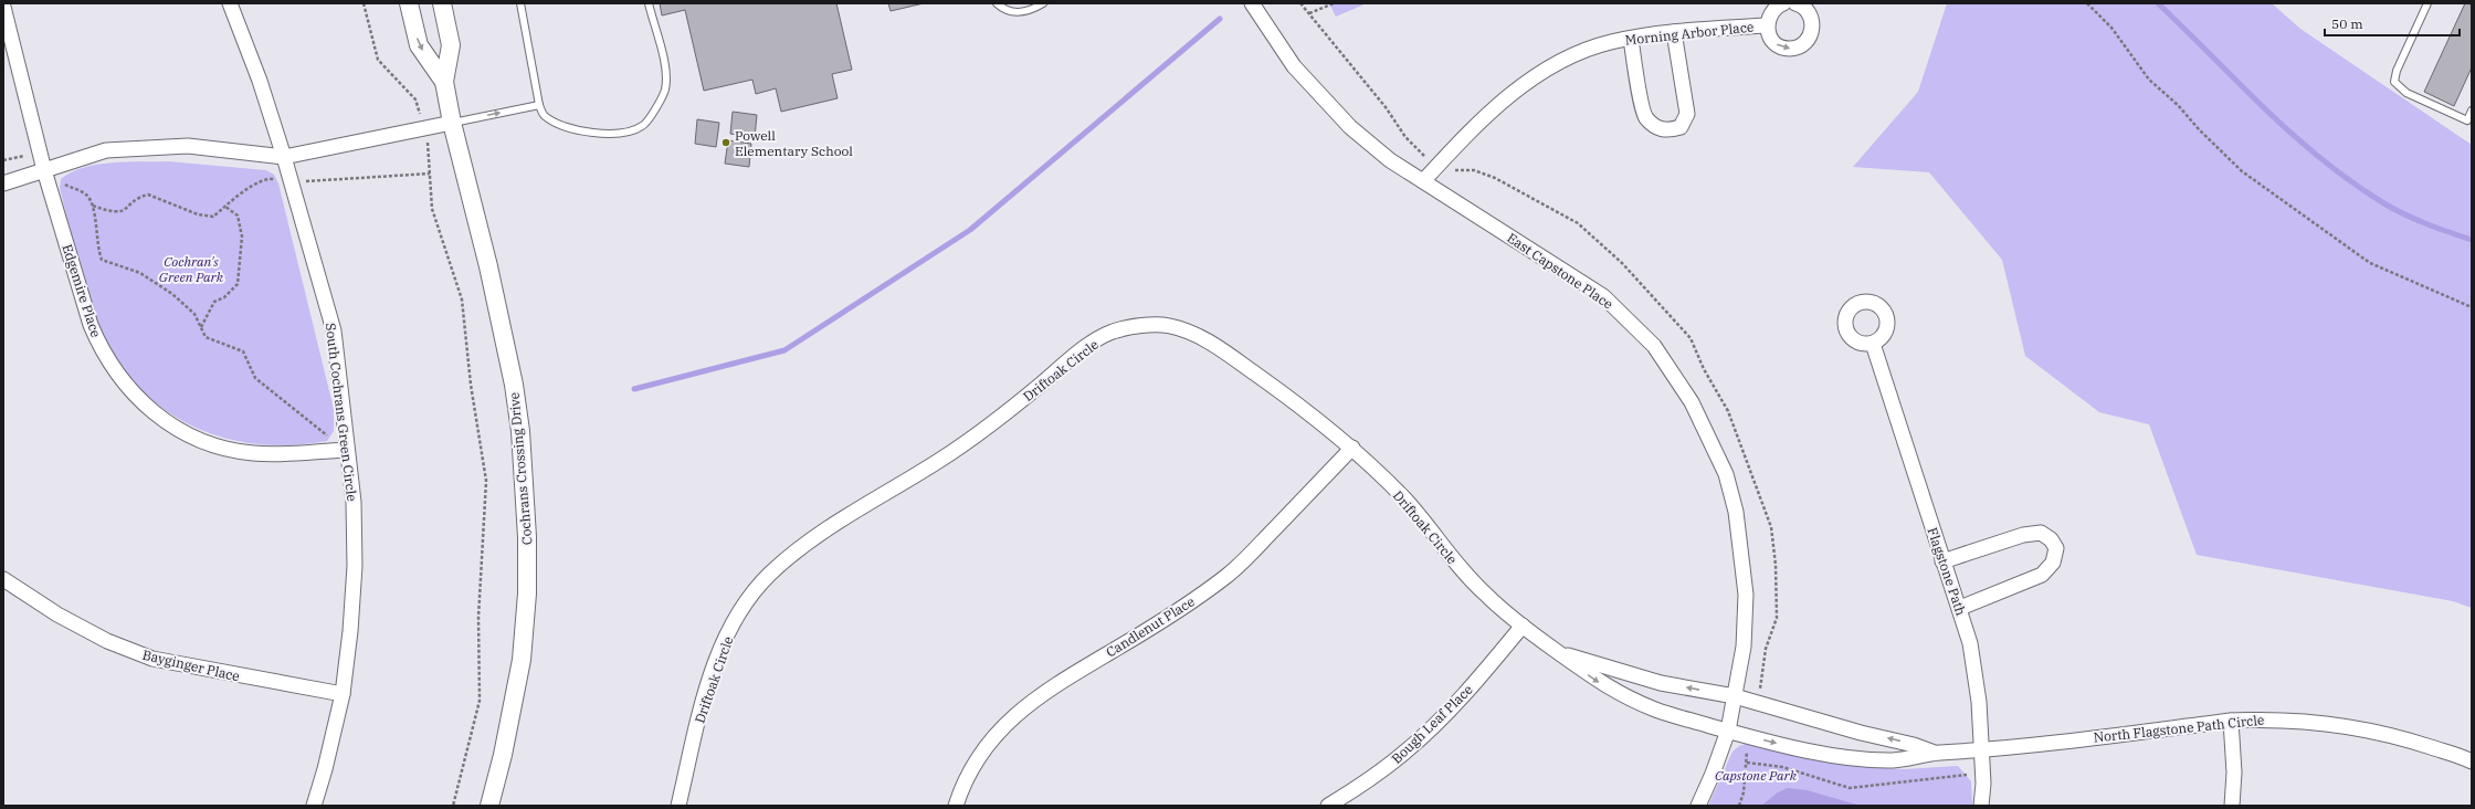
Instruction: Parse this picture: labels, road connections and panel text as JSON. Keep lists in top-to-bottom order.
{
  "streets": {
    "street": [
      "Morning Arbor Place",
      "East Capstone Place",
      "Edgemire Place",
      "Driftoak Circle",
      "South Cochrans Green Circle",
      "Cochrans Crossing Drive",
      "Flagstone Path",
      "Candlenut Place",
      "Bayginger Place",
      "Bough Leaf Place",
      "North Flagstone Path Circle"
    ]
  },
  "crossings": [
    ["Morning Arbor Place", "East Capstone Place"],
    ["East Capstone Place", "Driftoak Circle"],
    ["East Capstone Place", "North Flagstone Path Circle"],
    ["Edgemire Place", "South Cochrans Green Circle"],
    ["Driftoak Circle", "Candlenut Place"],
    ["Driftoak Circle", "Bough Leaf Place"],
    ["Driftoak Circle", "North Flagstone Path Circle"],
    ["South Cochrans Green Circle", "Bayginger Place"],
    ["Flagstone Path", "North Flagstone Path Circle"]
  ],
  "parks": ["Cochran's Green Park", "Capstone Park"],
  "places": ["Powell Elementary School"],
  "scale_bar": "50 m"
}
